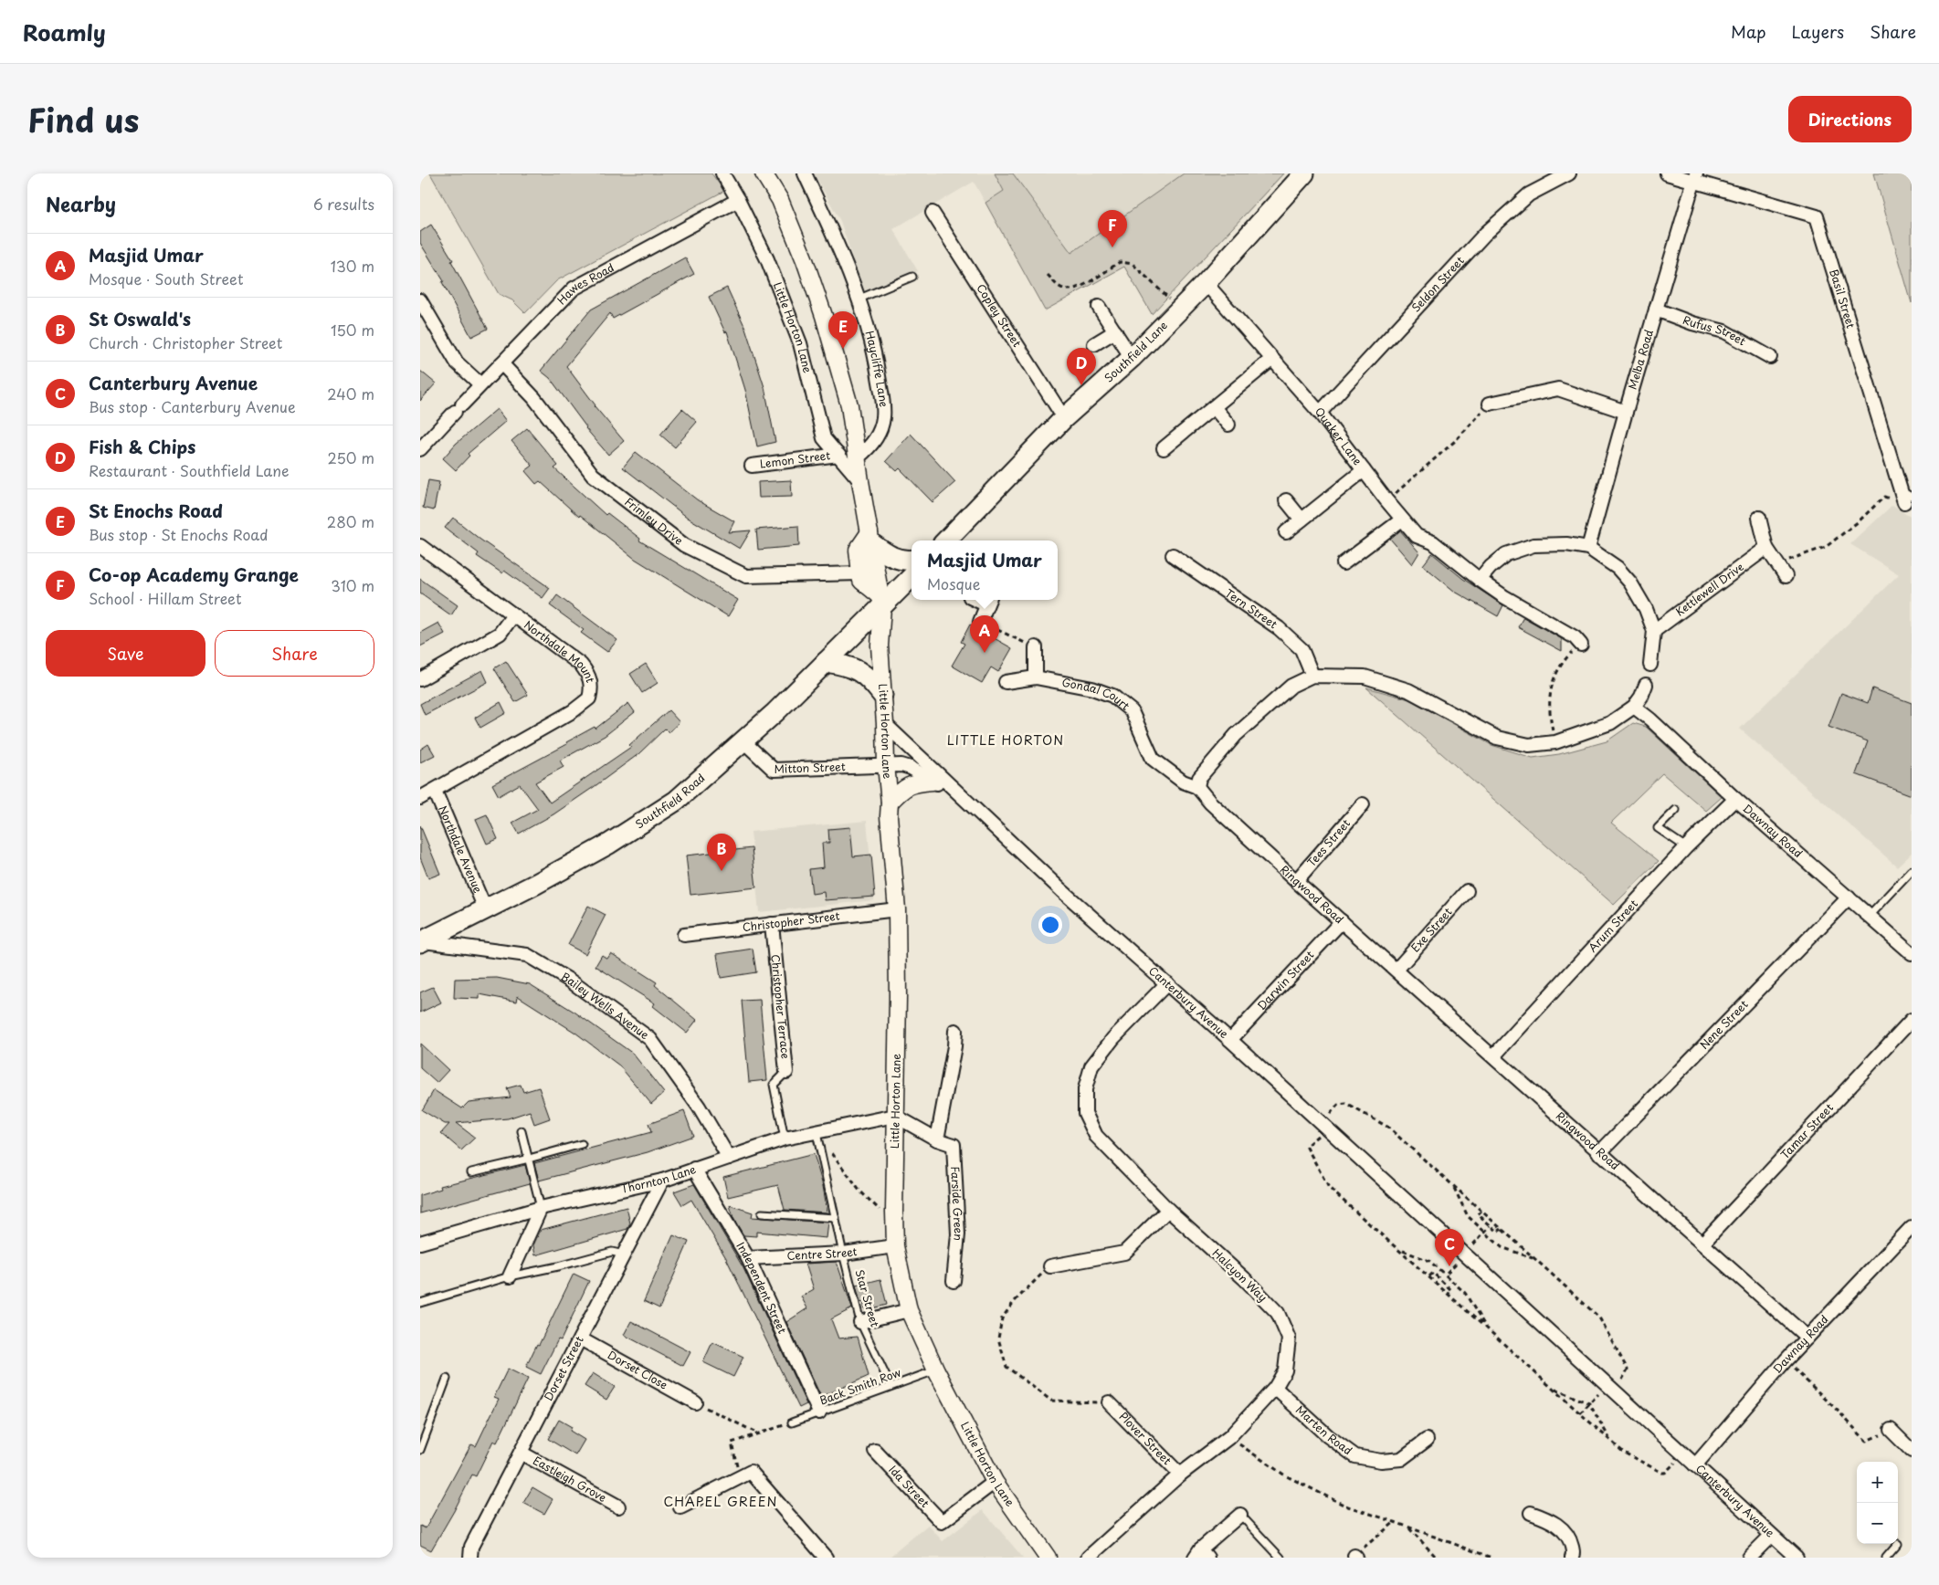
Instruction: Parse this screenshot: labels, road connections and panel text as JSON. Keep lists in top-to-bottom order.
{
  "streets": {
    "main road": ["Southfield Lane", "Southfield Road"],
    "street": [
      "Seldon Street",
      "Hawes Road",
      "Basil Street",
      "Copley Street",
      "Little Horton Lane",
      "Rufus Street",
      "Melba Road",
      "Haycliffe Lane",
      "Quaker Lane",
      "Lemon Street",
      "Frimley Drive",
      "Kettlewell Drive",
      "Tern Street",
      "Northdale Mount",
      "Gondal Court",
      "Mitton Street",
      "Dawnay Road",
      "Tees Street",
      "Northdale Avenue",
      "Ringwood Road",
      "Christopher Street",
      "Arum Street",
      "Exe Street",
      "Darwin Street",
      "Canterbury Avenue",
      "Bailey Wells Avenue",
      "Christopher Terrace",
      "Nene Street",
      "Tamar Street",
      "Thornton Lane",
      "Farside Green",
      "Centre Street",
      "Halcyon Way",
      "Independent Street",
      "Dorset Street",
      "Dorset Close",
      "Marten Road",
      "Plover Street",
      "Eastleigh Grove",
      "Ida Street"
    ],
    "lane": ["Star Street", "Back Smith Row"]
  },
  "crossings": [
    ["Seldon Street", "Quaker Lane"],
    ["Hawes Road", "Little Horton Lane"],
    ["Hawes Road", "Frimley Drive"],
    ["Basil Street", "Melba Road"],
    ["Copley Street", "Southfield Lane"],
    ["Little Horton Lane", "Haycliffe Lane"],
    ["Little Horton Lane", "Lemon Street"],
    ["Little Horton Lane", "Mitton Street"],
    ["Little Horton Lane", "Southfield Road"],
    ["Little Horton Lane", "Christopher Street"],
    ["Little Horton Lane", "Canterbury Avenue"],
    ["Little Horton Lane", "Thornton Lane"],
    ["Little Horton Lane", "Farside Green"],
    ["Little Horton Lane", "Centre Street"],
    ["Little Horton Lane", "Back Smith Row"],
    ["Little Horton Lane", "Ida Street"],
    ["Rufus Street", "Melba Road"],
    ["Southfield Lane", "Quaker Lane"],
    ["Northdale Mount", "Northdale Avenue"],
    ["Gondal Court", "Ringwood Road"],
    ["Mitton Street", "Southfield Road"],
    ["Mitton Street", "Canterbury Avenue"],
    ["Southfield Road", "Northdale Avenue"],
    ["Southfield Road", "Bailey Wells Avenue"],
    ["Dawnay Road", "Ringwood Road"],
    ["Dawnay Road", "Arum Street"],
    ["Dawnay Road", "Canterbury Avenue"],
    ["Dawnay Road", "Nene Street"],
    ["Tees Street", "Ringwood Road"],
    ["Ringwood Road", "Arum Street"],
    ["Ringwood Road", "Exe Street"],
    ["Ringwood Road", "Darwin Street"],
    ["Ringwood Road", "Nene Street"],
    ["Ringwood Road", "Tamar Street"],
    ["Christopher Street", "Christopher Terrace"],
    ["Darwin Street", "Canterbury Avenue"],
    ["Canterbury Avenue", "Halcyon Way"],
    ["Bailey Wells Avenue", "Thornton Lane"],
    ["Christopher Terrace", "Thornton Lane"],
    ["Thornton Lane", "Farside Green"],
    ["Thornton Lane", "Independent Street"],
    ["Thornton Lane", "Star Street"],
    ["Thornton Lane", "Dorset Street"],
    ["Centre Street", "Independent Street"],
    ["Centre Street", "Star Street"],
    ["Halcyon Way", "Marten Road"],
    ["Halcyon Way", "Plover Street"],
    ["Independent Street", "Back Smith Row"],
    ["Star Street", "Back Smith Row"],
    ["Dorset Street", "Dorset Close"],
    ["Dorset Street", "Eastleigh Grove"]
  ],
  "districts": ["LITTLE HORTON", "CHAPEL GREEN"],
  "page": {
    "header": "Roamly",
    "nav": ["Map", "Layers", "Share"],
    "title": "Find us",
    "buttons": [
      "Directions",
      ["Save", "Share"]
    ],
    "heading": ["Nearby", "6 results"],
    "pins": [
      "F",
      "E",
      "D",
      "A",
      "B",
      "C"
    ],
    "list": [
      {
        "mark": "A",
        "name": "Masjid Umar",
        "note": "Mosque · South Street",
        "value": "130 m"
      },
      {
        "mark": "B",
        "name": "St Oswald's",
        "note": "Church · Christopher Street",
        "value": "150 m"
      },
      {
        "mark": "C",
        "name": "Canterbury Avenue",
        "note": "Bus stop · Canterbury Avenue",
        "value": "240 m"
      },
      {
        "mark": "D",
        "name": "Fish & Chips",
        "note": "Restaurant · Southfield Lane",
        "value": "250 m"
      },
      {
        "mark": "E",
        "name": "St Enochs Road",
        "note": "Bus stop · St Enochs Road",
        "value": "280 m"
      },
      {
        "mark": "F",
        "name": "Co-op Academy Grange",
        "note": "School · Hillam Street",
        "value": "310 m"
      }
    ],
    "popup": ["Masjid Umar", "Mosque"],
    "map_buttons": ["+", "−"]
  }
}
